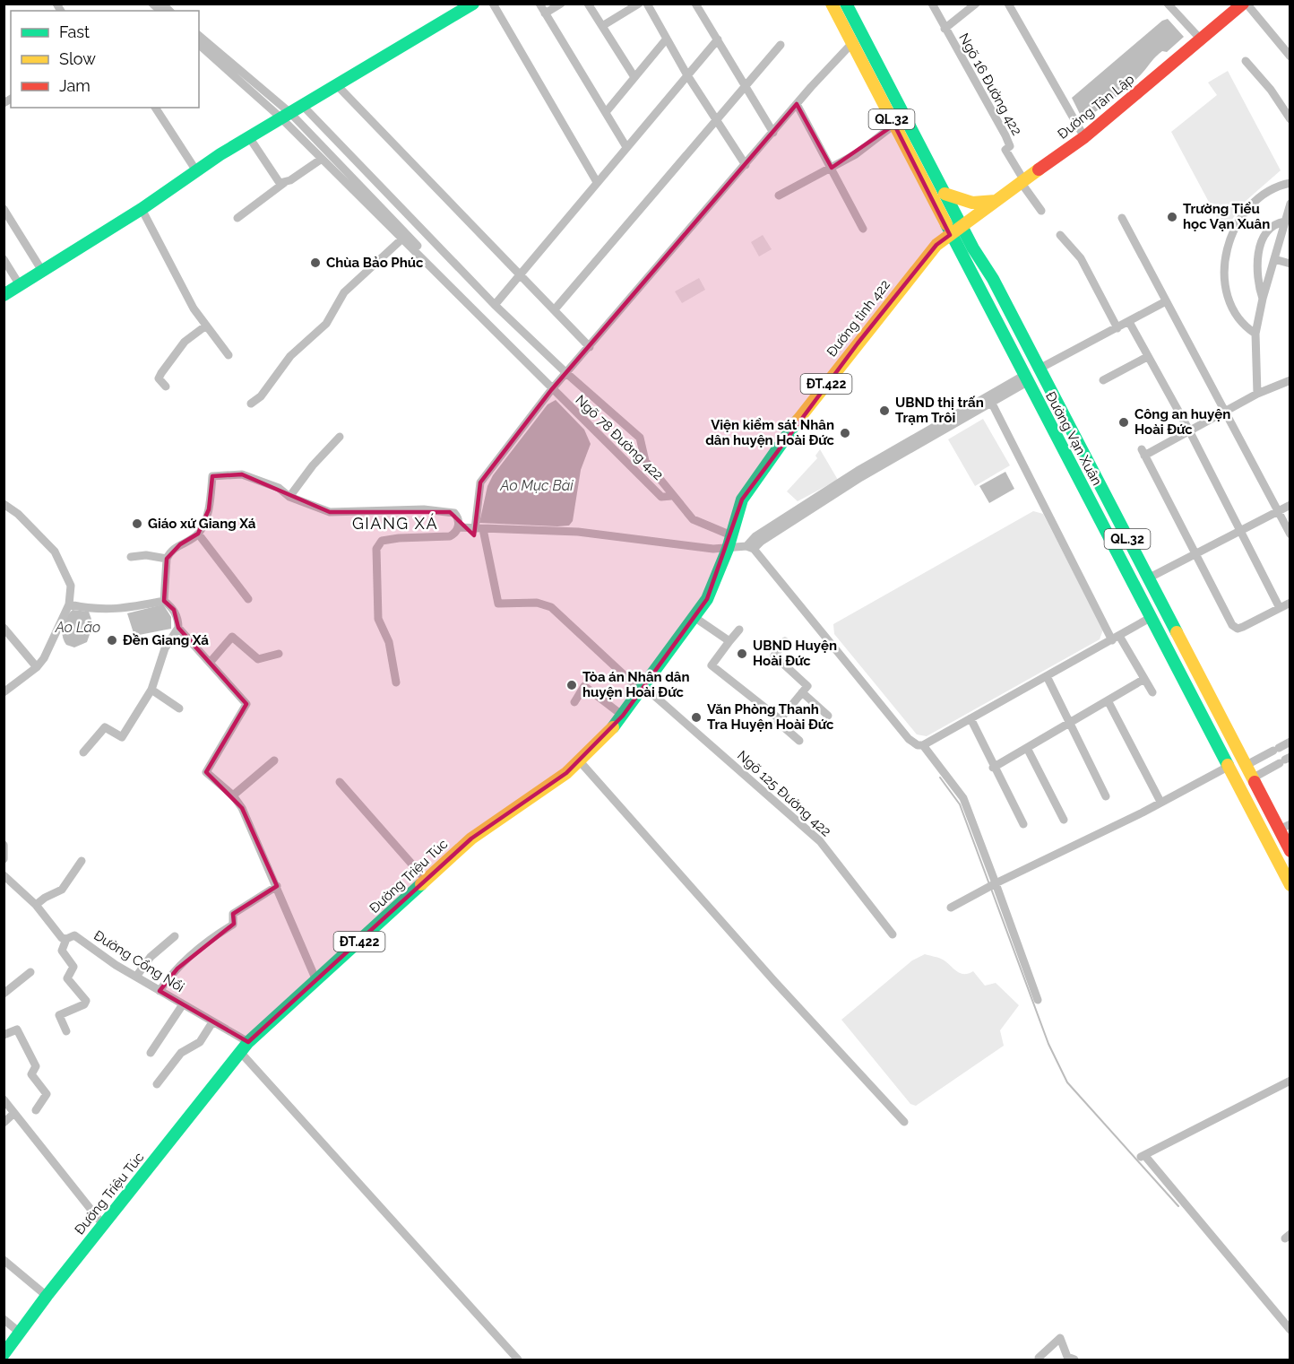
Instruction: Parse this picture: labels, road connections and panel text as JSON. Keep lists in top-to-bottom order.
{
  "streets": {
    "main road": [
      "Đường Tân Lập",
      "QL.32",
      "Đường tỉnh 422",
      "ĐT.422",
      "Đường Vạn Xuân",
      "Đường Triệu Túc"
    ],
    "street": [
      "Ngõ 16 Đường 422",
      "Ngõ 78 Đường 422",
      "Ngõ 125 Đường 422",
      "Đường Cổng Nổi"
    ]
  },
  "crossings": [
    ["Ngõ 16 Đường 422", "Đường Tân Lập"],
    ["Đường Tân Lập", "Đường tỉnh 422"],
    ["Đường Tân Lập", "Đường Vạn Xuân"],
    ["Đường tỉnh 422", "Đường Vạn Xuân"],
    ["Đường tỉnh 422", "Đường Triệu Túc"],
    ["Ngõ 125 Đường 422", "Đường Triệu Túc"],
    ["Đường Triệu Túc", "Đường Cổng Nổi"]
  ],
  "districts": ["GIANG XÁ"],
  "water": ["Ao Mục Bài", "Ao Lão"],
  "places": [
    "Trường Tiểu học Vạn Xuân",
    "Chùa Bảo Phúc",
    "UBND thị trấn Trạm Trôi",
    "Công an huyện Hoài Đức",
    "Viện kiểm sát Nhân dân huyện Hoài Đức",
    "Giáo xứ Giang Xá",
    "Đền Giang Xá",
    "UBND Huyện Hoài Đức",
    "Tòa án Nhân dân huyện Hoài Đức",
    "Văn Phòng Thanh Tra Huyện Hoài Đức"
  ],
  "legend": ["Fast", "Slow", "Jam"]
}
